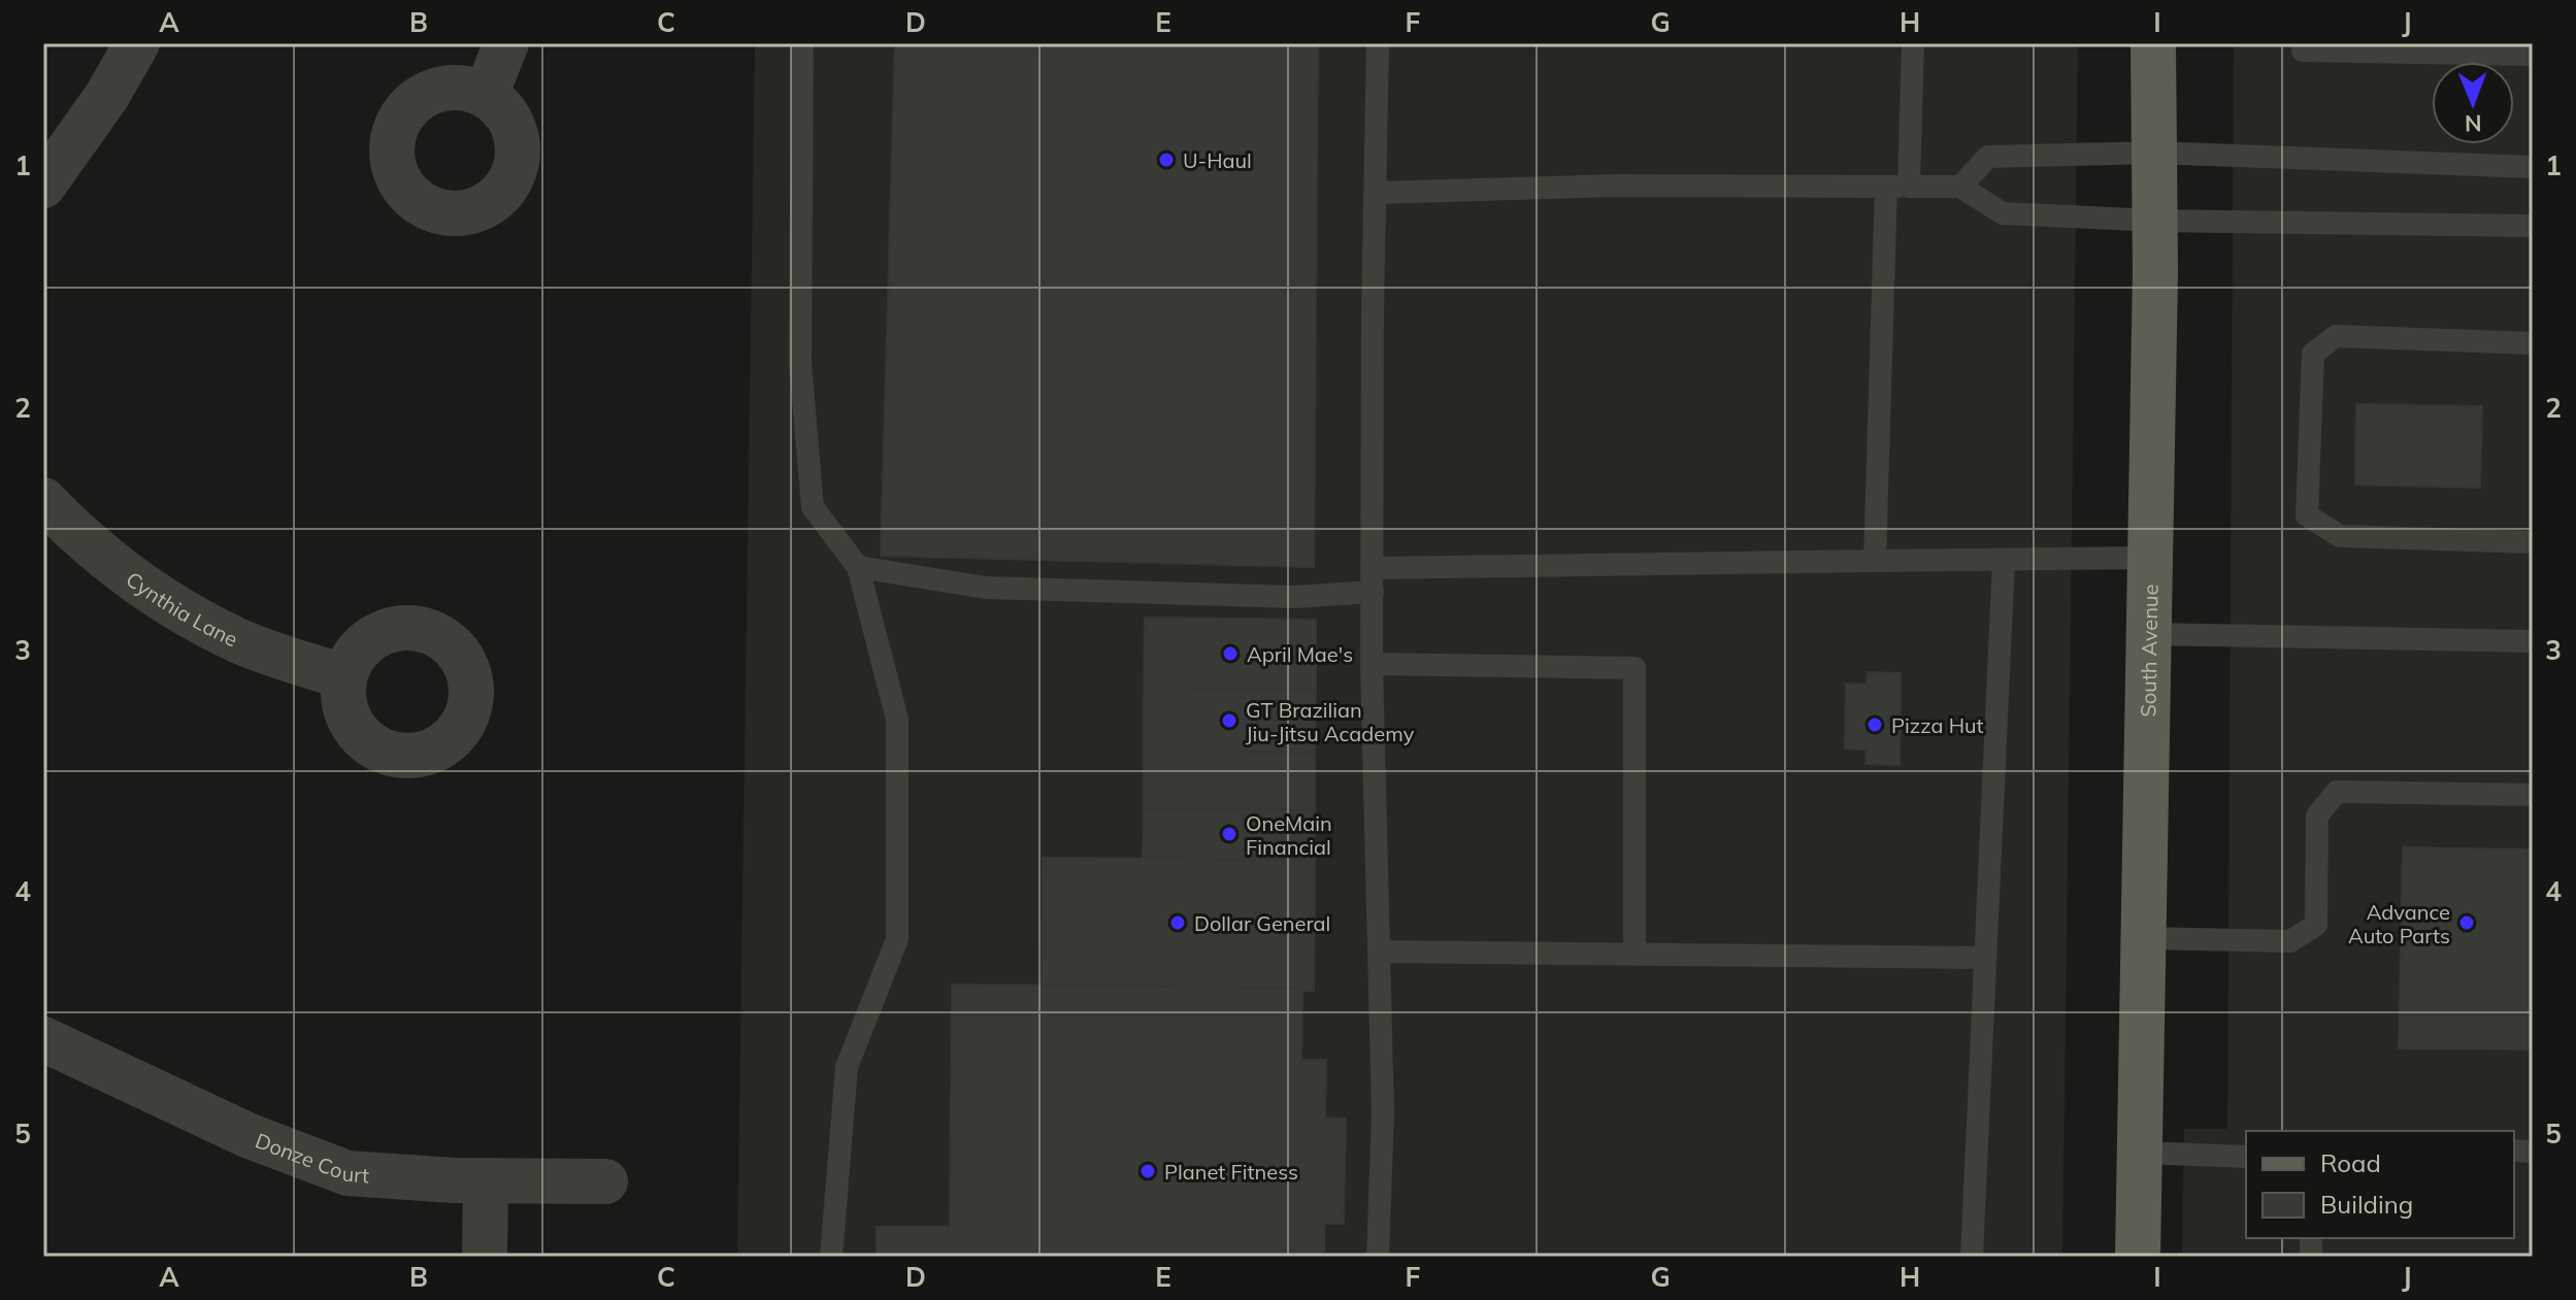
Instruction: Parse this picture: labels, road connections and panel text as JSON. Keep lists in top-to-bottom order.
{
  "streets": {
    "main road": ["South Avenue"],
    "street": ["Cynthia Lane", "Donze Court"]
  },
  "places": [
    "U-Haul",
    "April Mae's",
    "GT Brazilian Jiu-Jitsu Academy",
    "Pizza Hut",
    "OneMain Financial",
    "Dollar General",
    "Advance Auto Parts",
    "Planet Fitness"
  ],
  "legend": ["Road", "Building"],
  "north": "bottom",
  "grid": {
    "columns": [
      "A",
      "B",
      "C",
      "D",
      "E",
      "F",
      "G",
      "H",
      "I",
      "J"
    ],
    "rows": [
      "1",
      "2",
      "3",
      "4",
      "5"
    ]
  }
}
